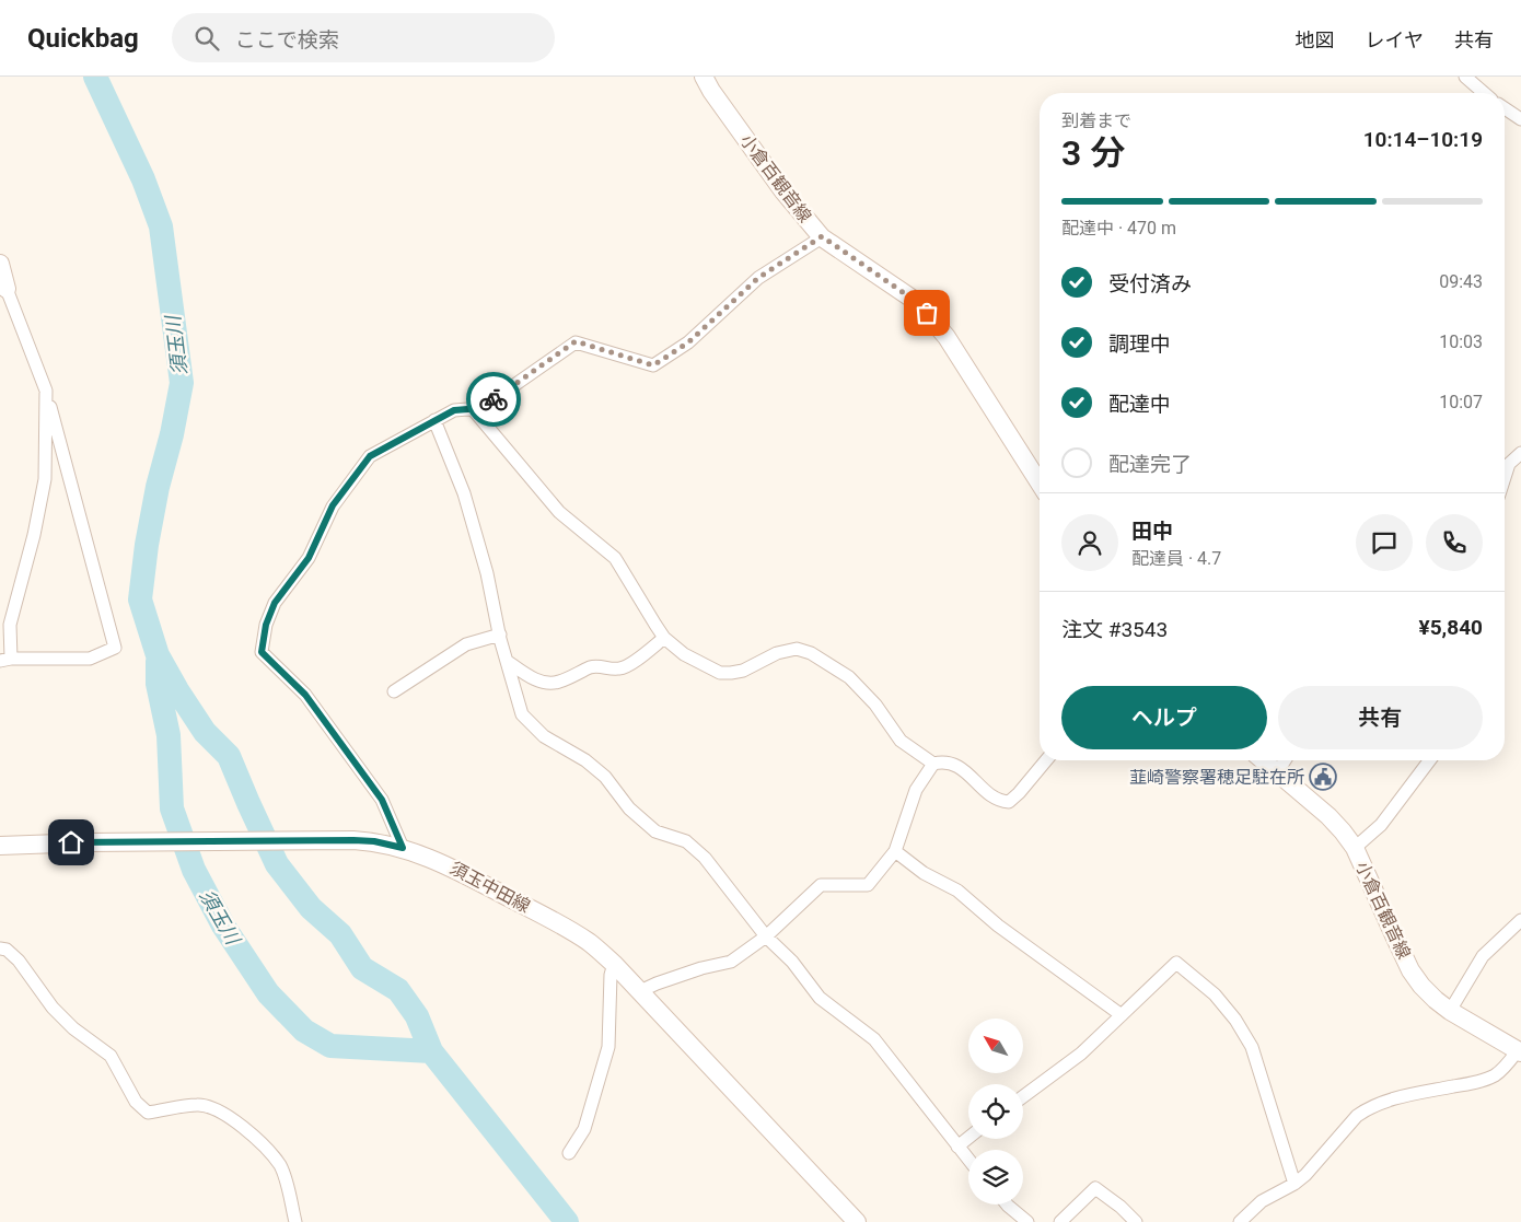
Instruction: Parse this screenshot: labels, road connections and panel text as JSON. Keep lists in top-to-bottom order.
{
  "streets": {
    "main road": ["小倉百観音線", "須玉中田線"]
  },
  "water": ["須玉川"],
  "places": {
    "public building": ["韮崎警察署穂足駐在所"]
  },
  "north": "top left",
  "page": {
    "header": "Quickbag",
    "search": "ここで検索",
    "nav": ["地図", "レイヤ", "共有"],
    "heading": ["3 分", "到着まで", "10:14–10:19"],
    "panel": [
      "田中",
      "配達員 · 4.7",
      "注文 #3543",
      "¥5,840"
    ],
    "bar": "配達中 · 470 m",
    "list": [
      ["受付済み", "09:43"],
      ["調理中", "10:03"],
      ["配達中", "10:07"],
      "配達完了"
    ],
    "buttons": ["ヘルプ", "共有"]
  }
}
